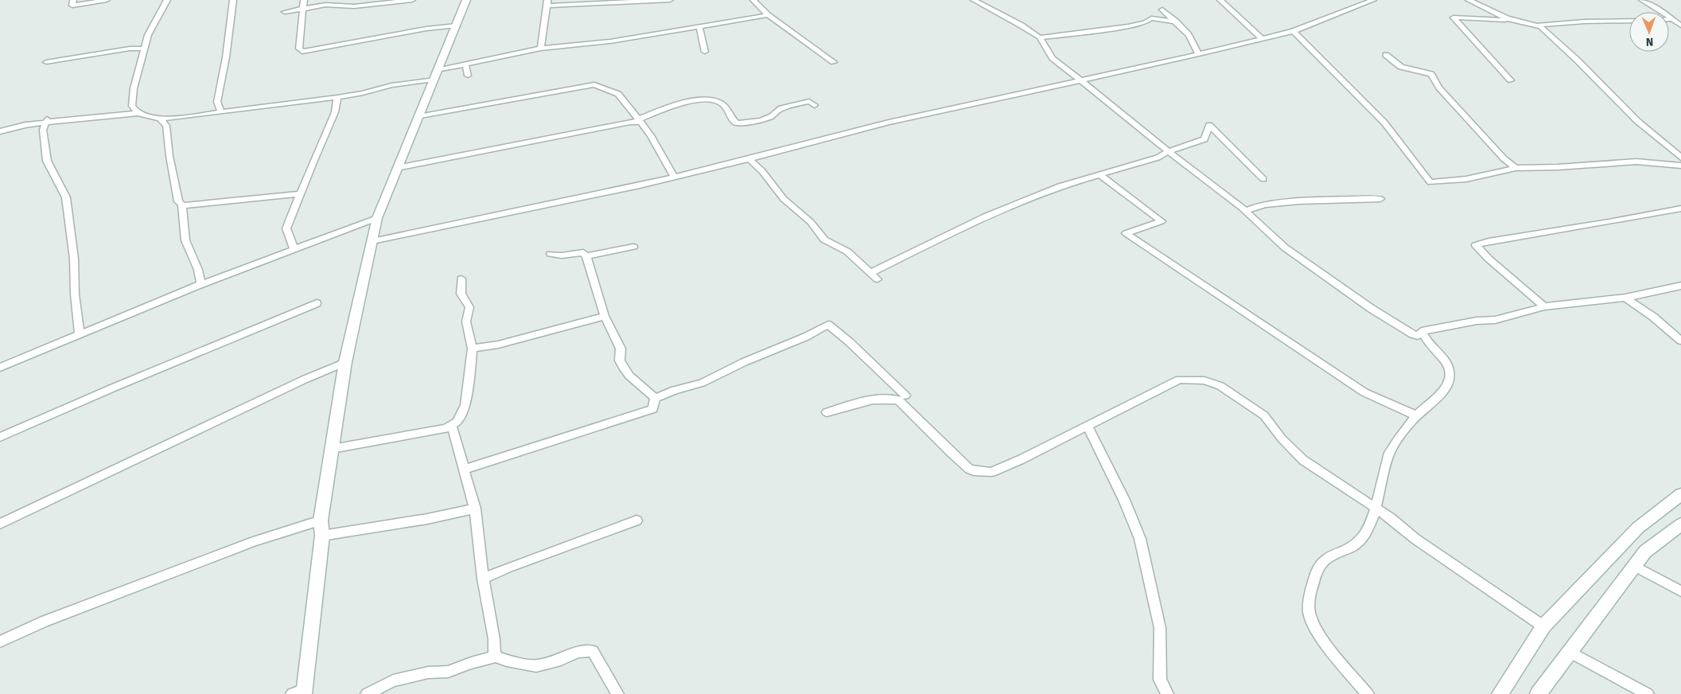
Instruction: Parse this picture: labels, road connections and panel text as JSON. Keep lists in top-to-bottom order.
{
  "north": "bottom"
}
